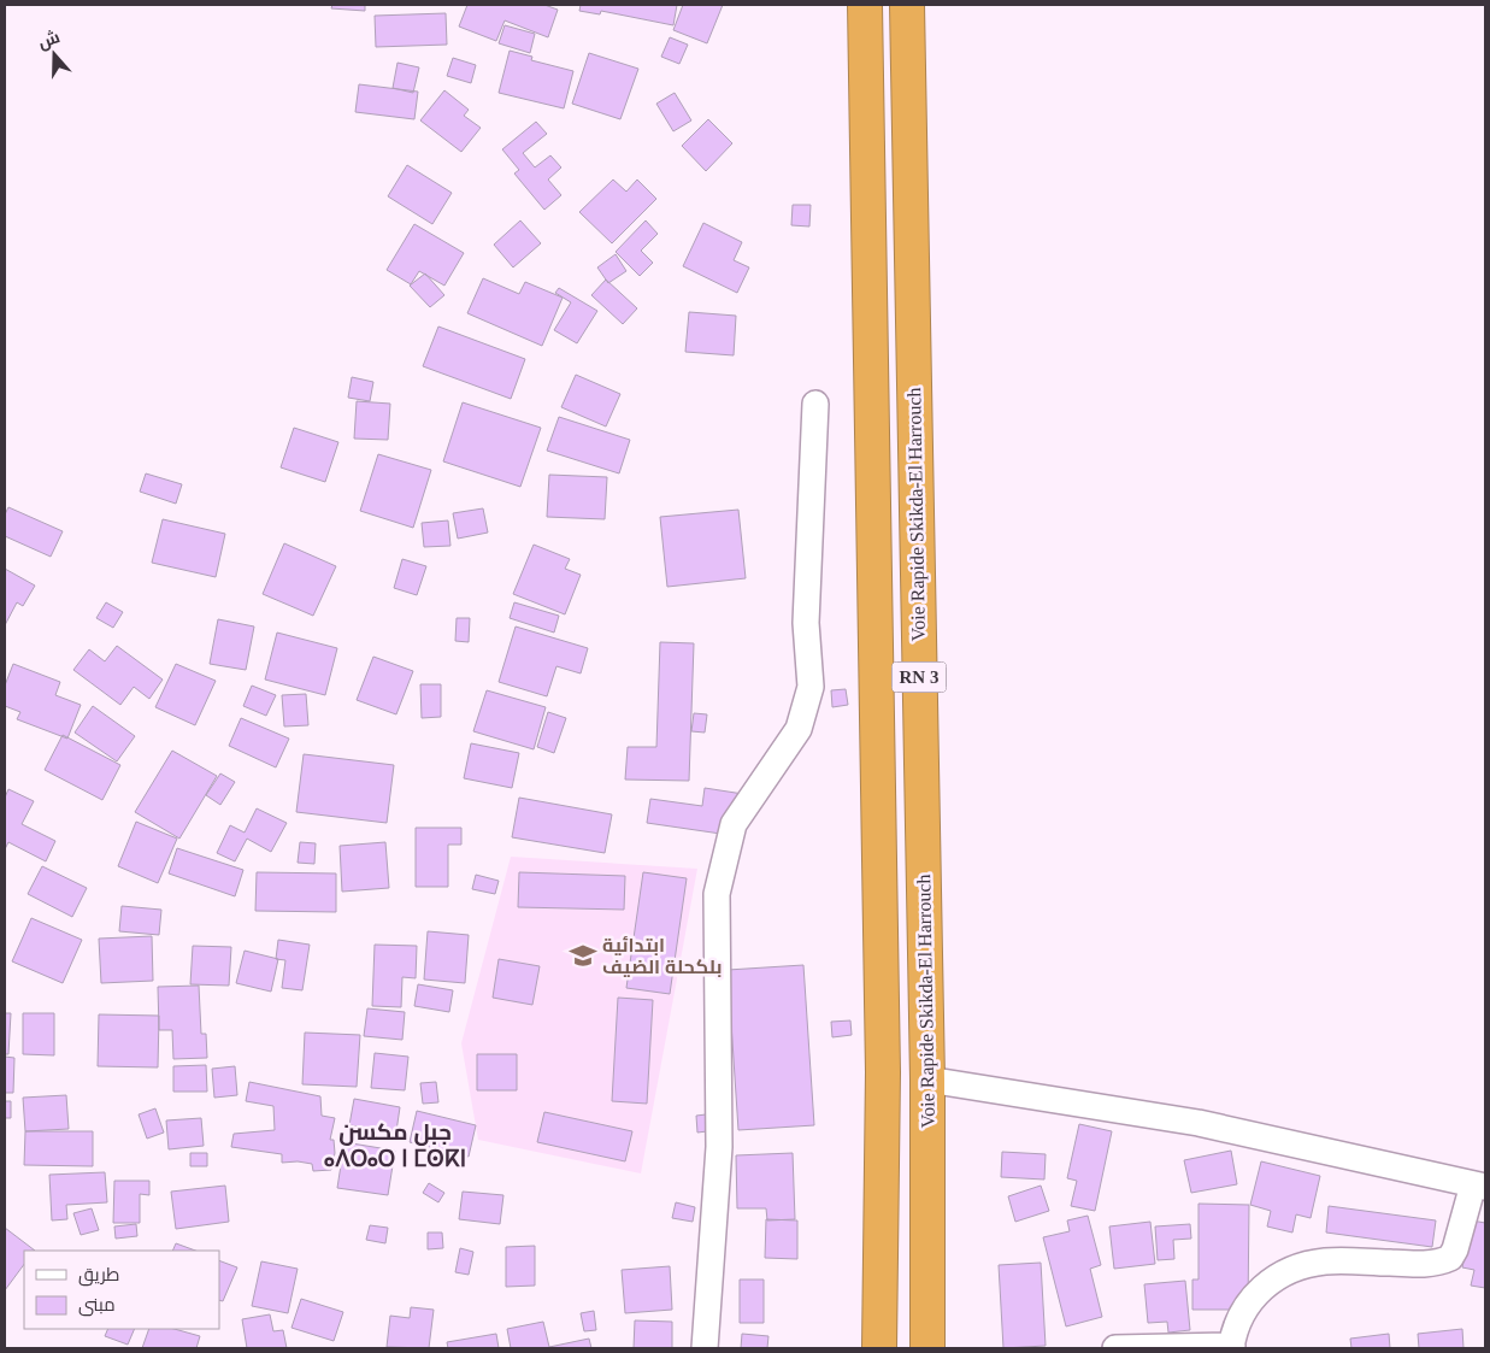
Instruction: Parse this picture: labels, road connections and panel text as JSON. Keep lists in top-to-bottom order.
{
  "streets": {
    "highway": ["Voie Rapide Skikda-El Harrouch", "RN 3"]
  },
  "districts": ["جبل مكسن ⴰⴷⵔⴰⵔ ⵏ ⵎⵙⴽⵏ"],
  "places": {
    "school or university": ["ابتدائية بلكحلة الضيف"]
  },
  "legend": ["طريق", "مبنى"],
  "north": "top"
}
